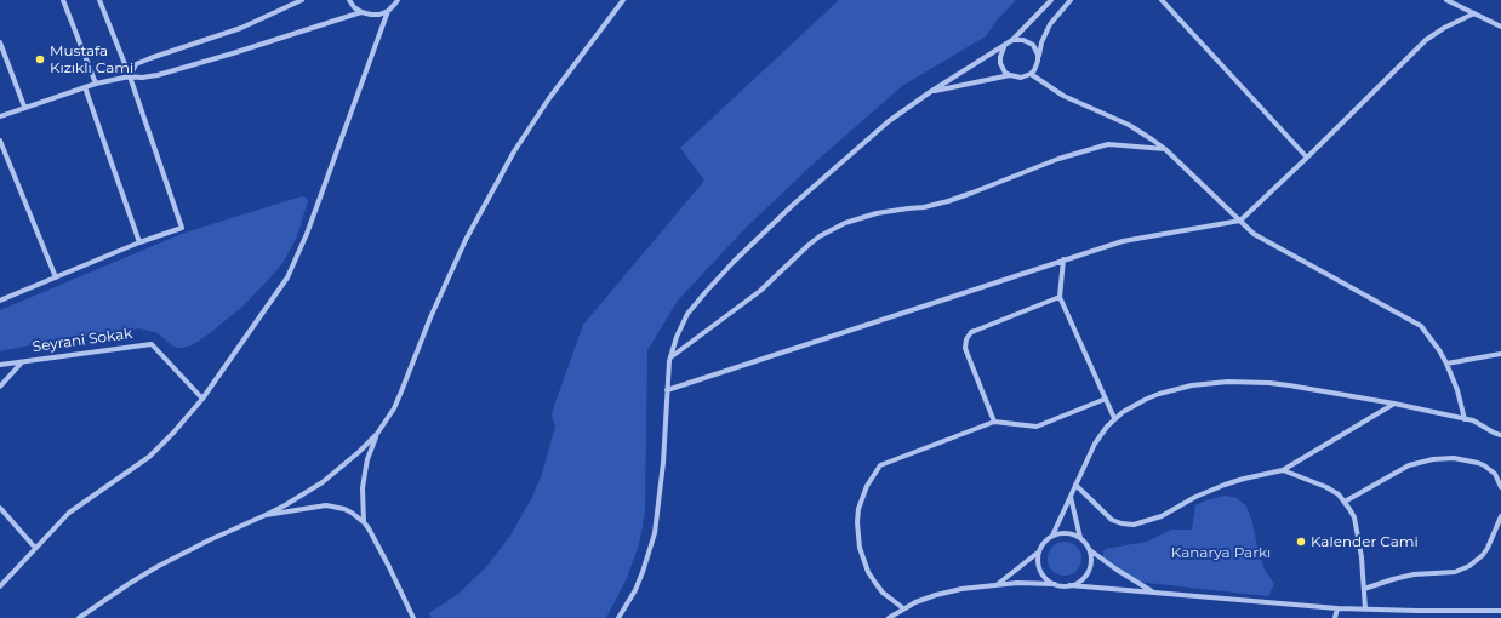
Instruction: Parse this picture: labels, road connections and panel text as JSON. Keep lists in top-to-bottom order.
{
  "streets": {
    "street": ["Seyrani Sokak"]
  },
  "parks": ["Kanarya Parkı"],
  "places": ["Mustafa Kızıklı Cami", "Kalender Cami"]
}
